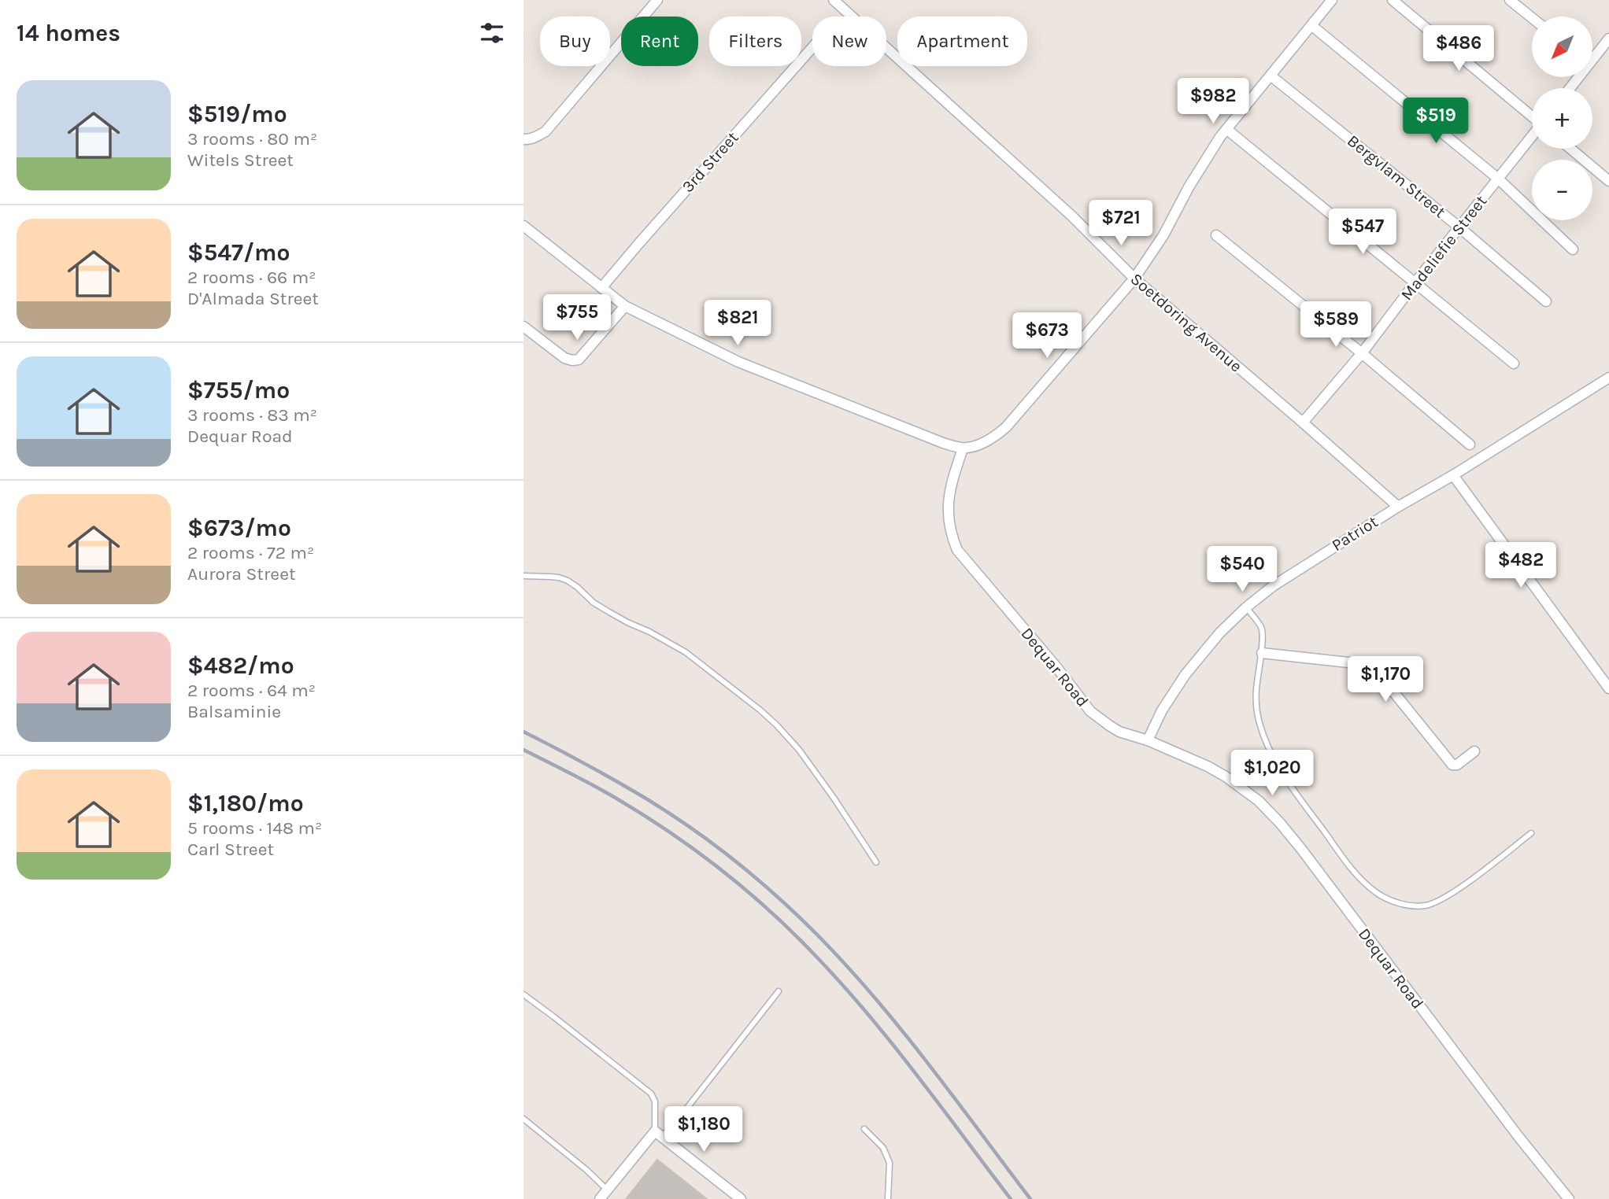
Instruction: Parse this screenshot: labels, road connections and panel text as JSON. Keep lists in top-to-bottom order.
{
  "streets": {
    "street": [
      "3rd Street",
      "Bergvlam Street",
      "Madeliefie Street",
      "Soetdoring Avenue",
      "Patriot",
      "Dequar Road"
    ]
  },
  "crossings": [
    ["Bergvlam Street", "Madeliefie Street"],
    ["Madeliefie Street", "Soetdoring Avenue"],
    ["Soetdoring Avenue", "Patriot"],
    ["Patriot", "Dequar Road"]
  ],
  "north": "bottom left",
  "page": {
    "heading": "14 homes",
    "map_buttons": ["+", "−"],
    "chip": [
      "Buy",
      "Rent",
      "Filters",
      "New",
      "Apartment"
    ],
    "price": [
      "$486",
      "$982",
      "$519",
      "$721",
      "$547",
      "$755",
      "$821",
      "$589",
      "$673",
      "$482",
      "$540",
      "$1,170",
      "$1,020",
      "$1,180"
    ],
    "list": [
      {
        "name": "$519/mo",
        "note": "3 rooms · 80 m² · Witels Street"
      },
      {
        "name": "$547/mo",
        "note": "2 rooms · 66 m² · D'Almada Street"
      },
      {
        "name": "$755/mo",
        "note": "3 rooms · 83 m² · Dequar Road"
      },
      {
        "name": "$673/mo",
        "note": "2 rooms · 72 m² · Aurora Street"
      },
      {
        "name": "$482/mo",
        "note": "2 rooms · 64 m² · Balsaminie"
      },
      {
        "name": "$1,180/mo",
        "note": "5 rooms · 148 m² · Carl Street"
      }
    ]
  }
}
